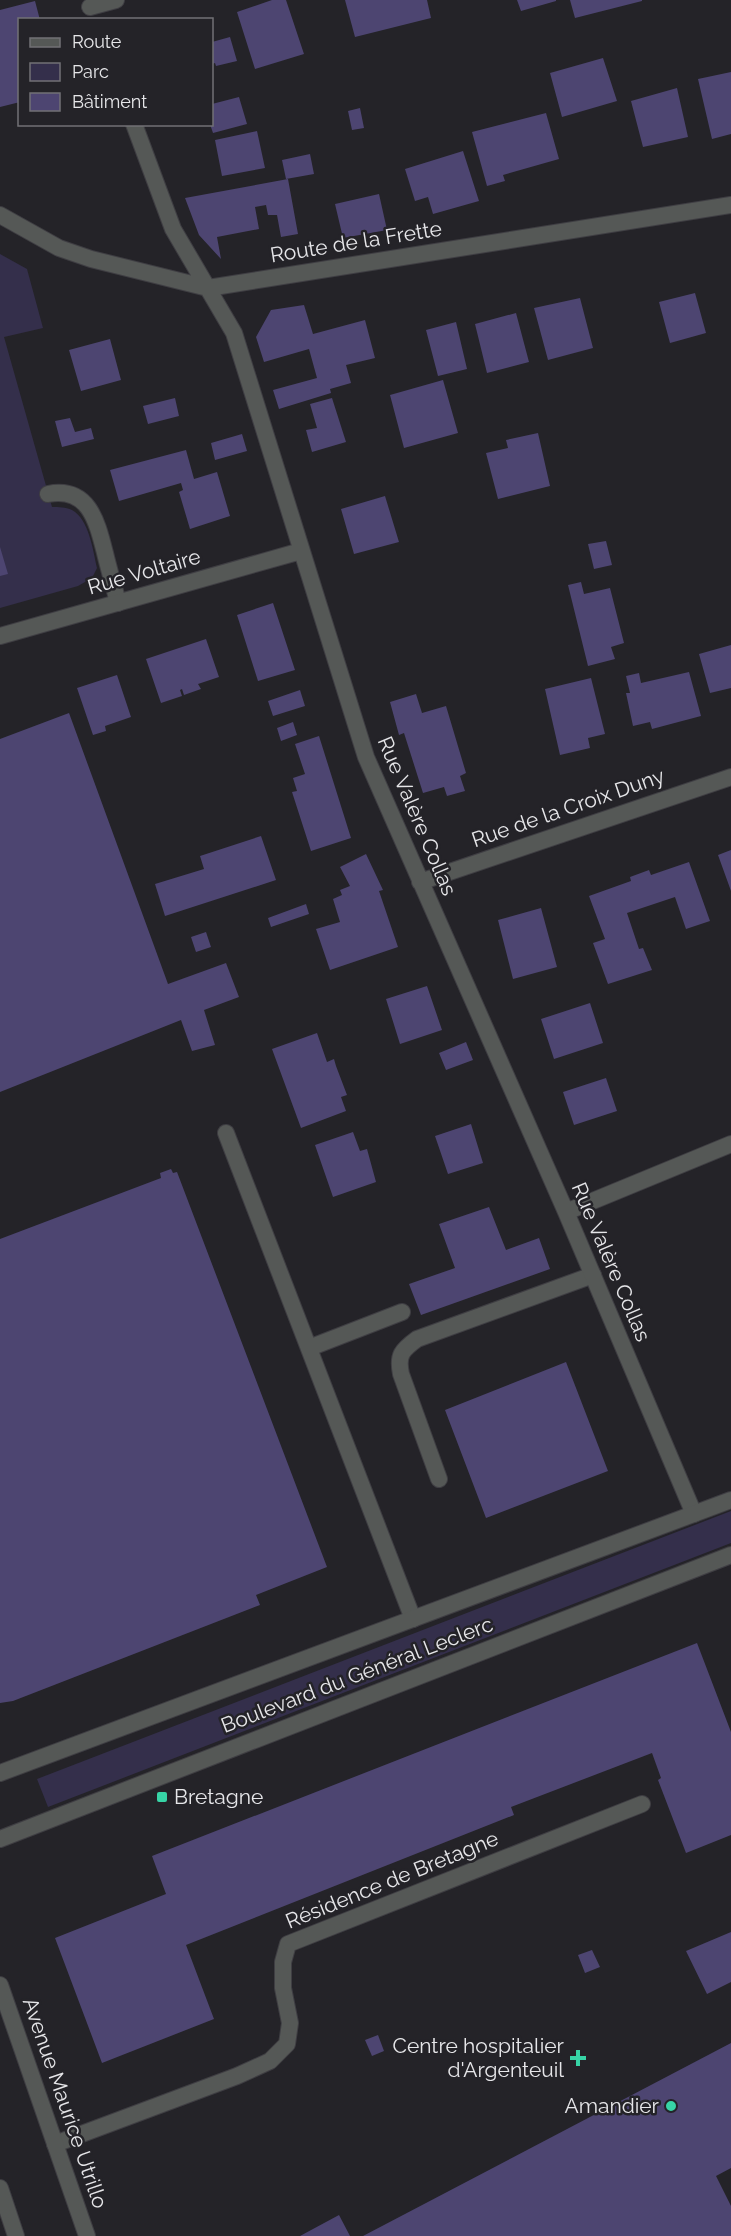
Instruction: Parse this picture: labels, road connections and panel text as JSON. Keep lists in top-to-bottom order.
{
  "streets": {
    "street": [
      "Route de la Frette",
      "Rue Voltaire",
      "Rue de la Croix Duny",
      "Rue Valère Collas",
      "Boulevard du Général Leclerc",
      "Résidence de Bretagne",
      "Avenue Maurice Utrillo"
    ]
  },
  "crossings": [
    ["Route de la Frette", "Rue Valère Collas"],
    ["Rue Voltaire", "Rue Valère Collas"],
    ["Rue de la Croix Duny", "Rue Valère Collas"],
    ["Rue Valère Collas", "Boulevard du Général Leclerc"],
    ["Résidence de Bretagne", "Avenue Maurice Utrillo"]
  ],
  "places": {
    "transit": ["Bretagne"],
    "health": ["Centre hospitalier d'Argenteuil"],
    "other": ["Amandier"]
  },
  "legend": ["Route", "Parc", "Bâtiment"]
}
